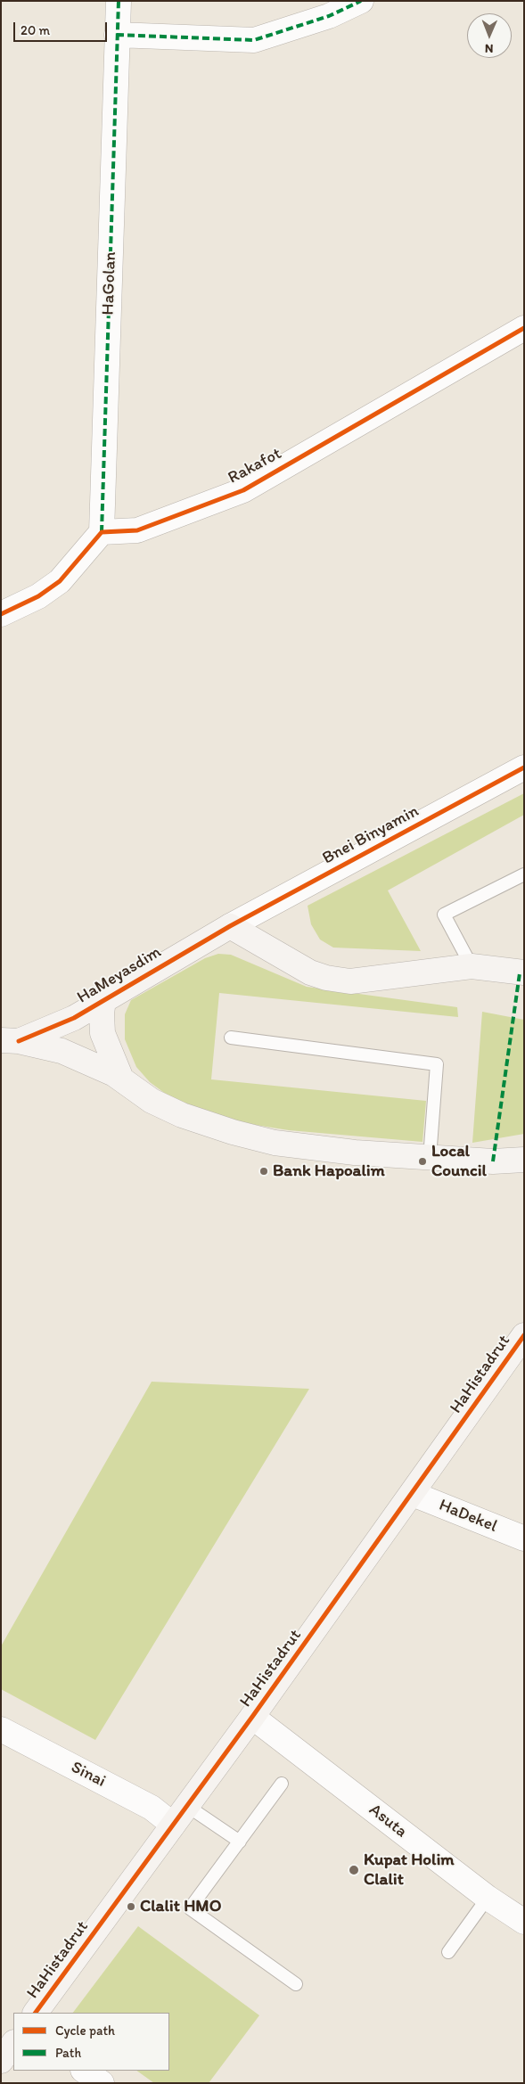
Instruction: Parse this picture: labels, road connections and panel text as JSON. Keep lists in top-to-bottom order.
{
  "streets": {
    "street": [
      "HaGolan",
      "Rakafot",
      "Bnei Binyamin",
      "HaMeyasdim",
      "HaHistadrut",
      "HaDekel",
      "Sinai",
      "Asuta"
    ]
  },
  "crossings": [
    ["HaGolan", "Rakafot"],
    ["Bnei Binyamin", "HaMeyasdim"],
    ["HaHistadrut", "HaDekel"],
    ["HaHistadrut", "Sinai"],
    ["HaHistadrut", "Asuta"]
  ],
  "places": [
    "Local Council",
    "Bank Hapoalim",
    "Kupat Holim Clalit",
    "Clalit HMO"
  ],
  "legend": ["Cycle path", "Path"],
  "scale_bar": "20 m",
  "north": "bottom"
}
